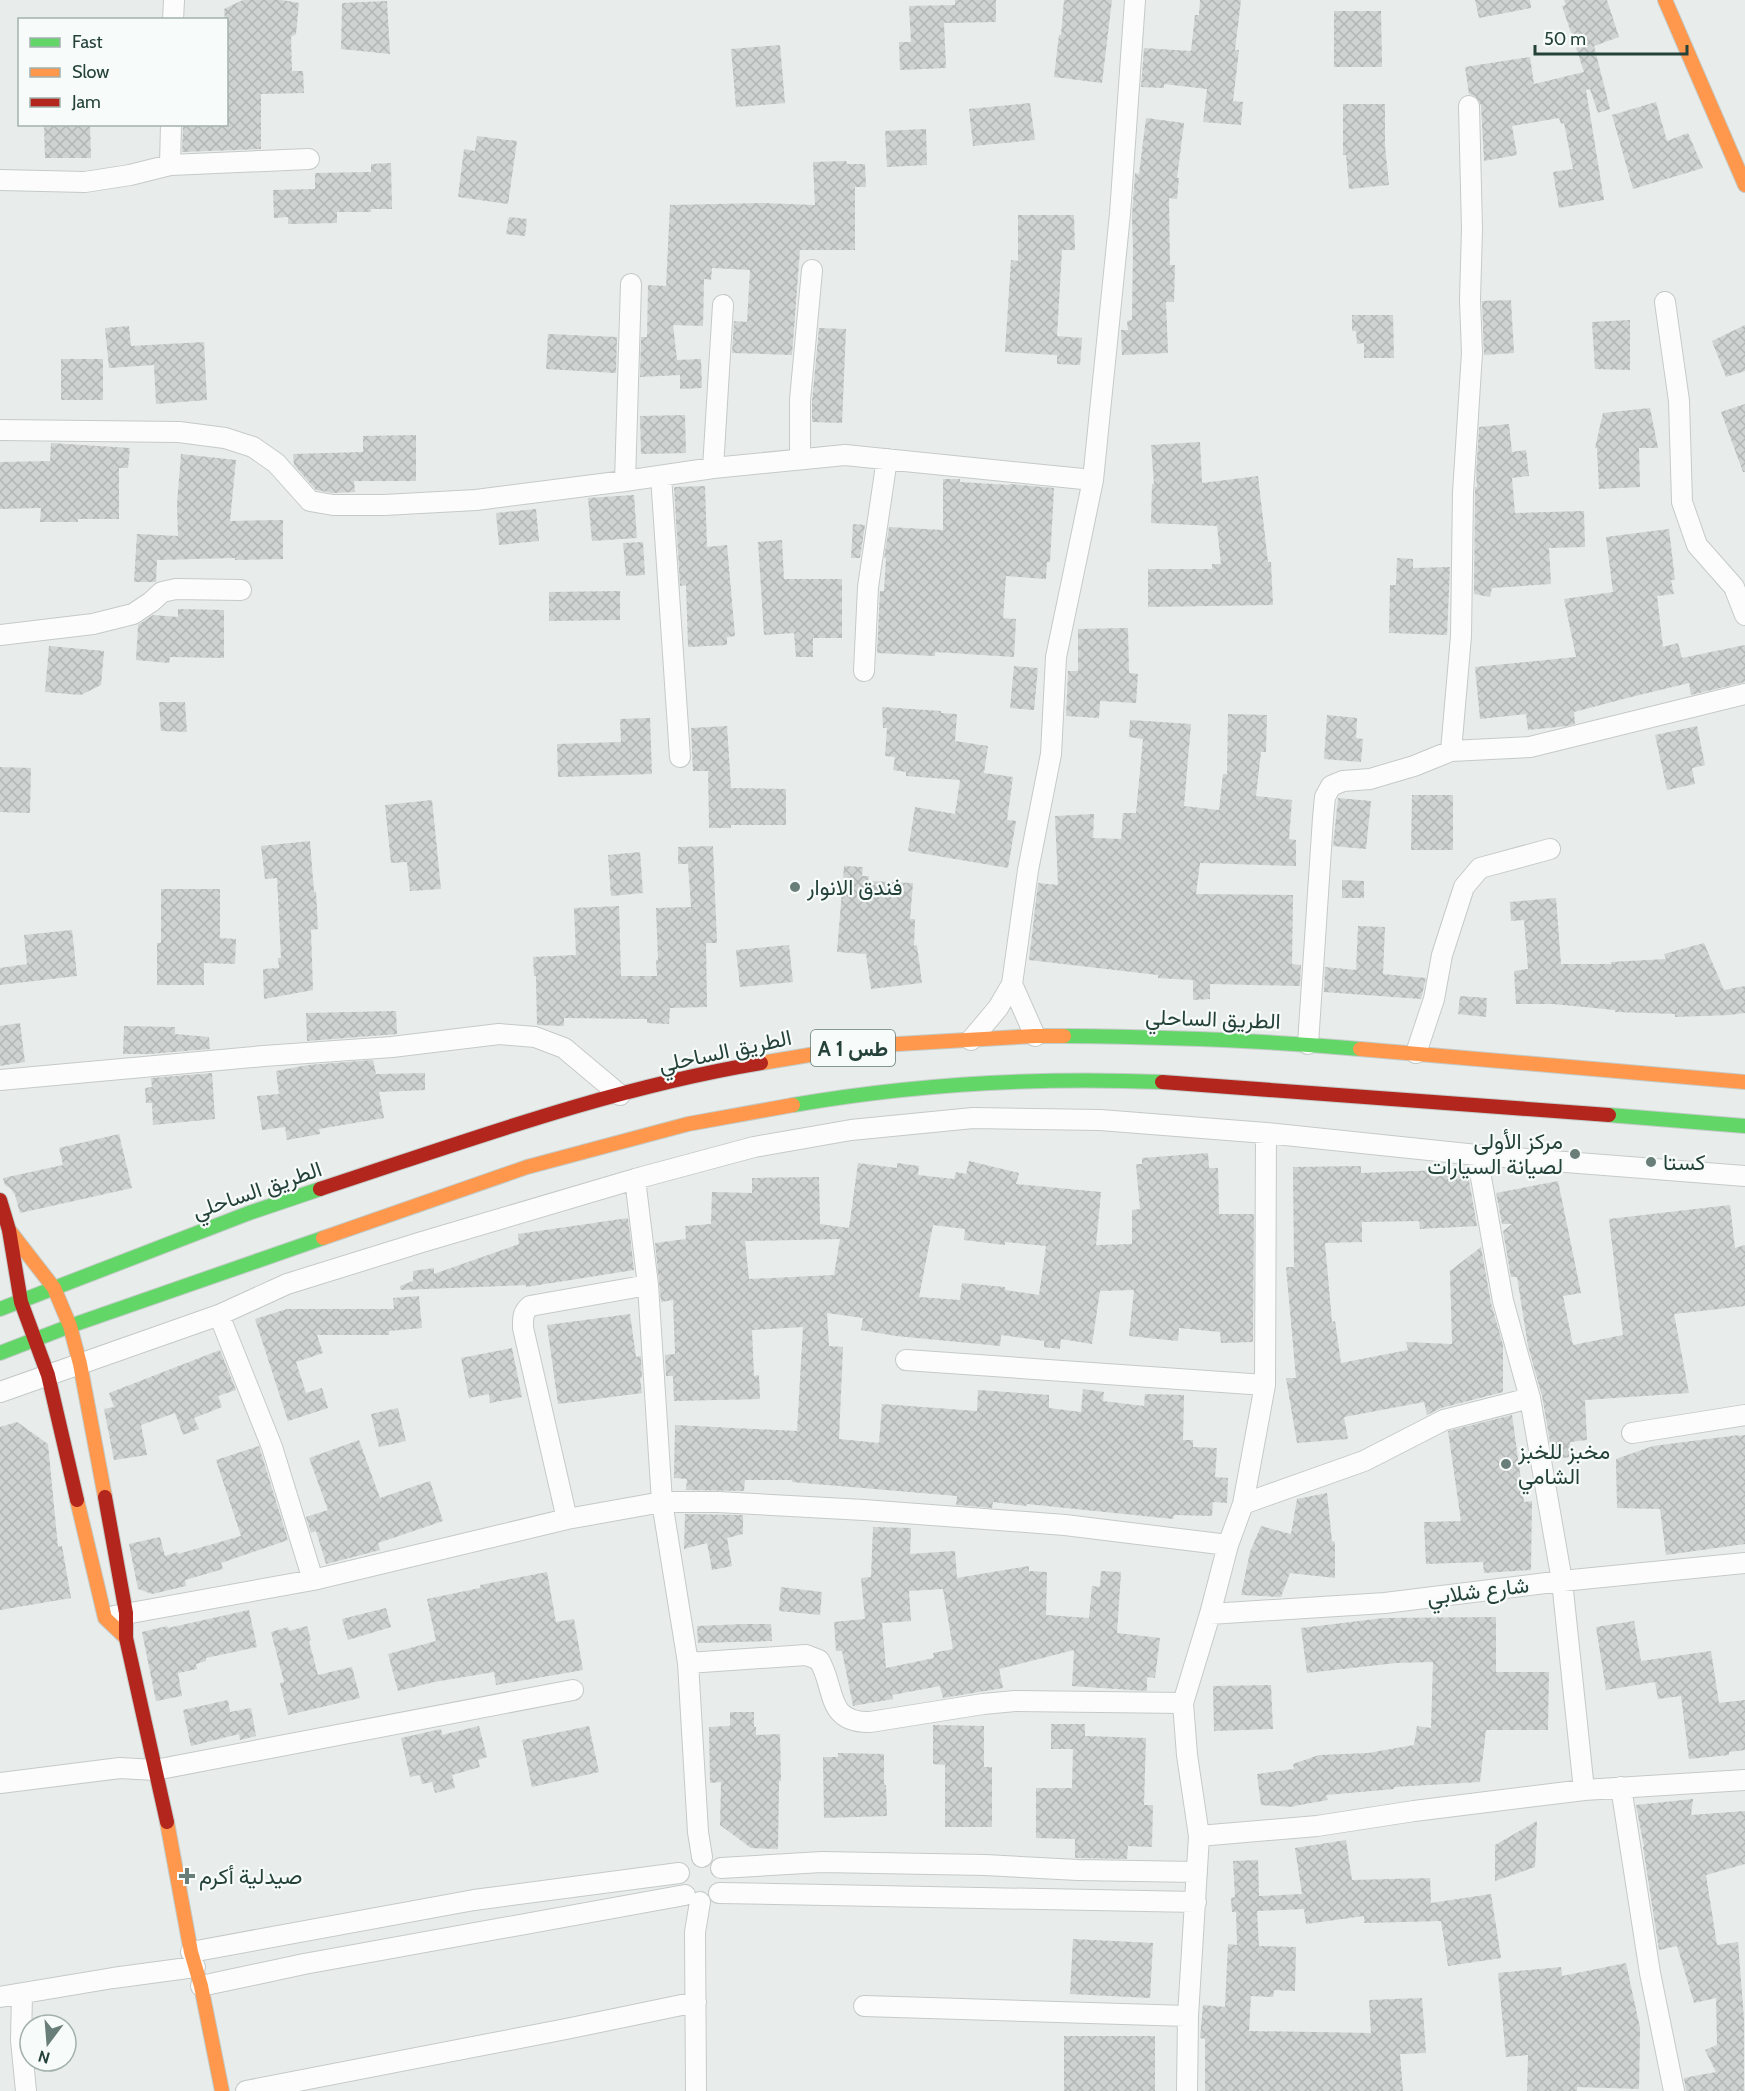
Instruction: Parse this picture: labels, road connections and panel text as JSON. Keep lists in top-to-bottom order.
{
  "streets": {
    "main road": ["الطريق الساحلي", "A 1 طس"],
    "street": ["شارع شلابي"]
  },
  "places": {
    "other": [
      "فندق الانوار",
      "مركز الأولى لصيانة السيارات",
      "كستا",
      "مخبز للخبز الشامي"
    ],
    "health": ["صيدلية أكرم"]
  },
  "legend": ["Fast", "Slow", "Jam"],
  "scale_bar": "50 m",
  "north": "bottom"
}
